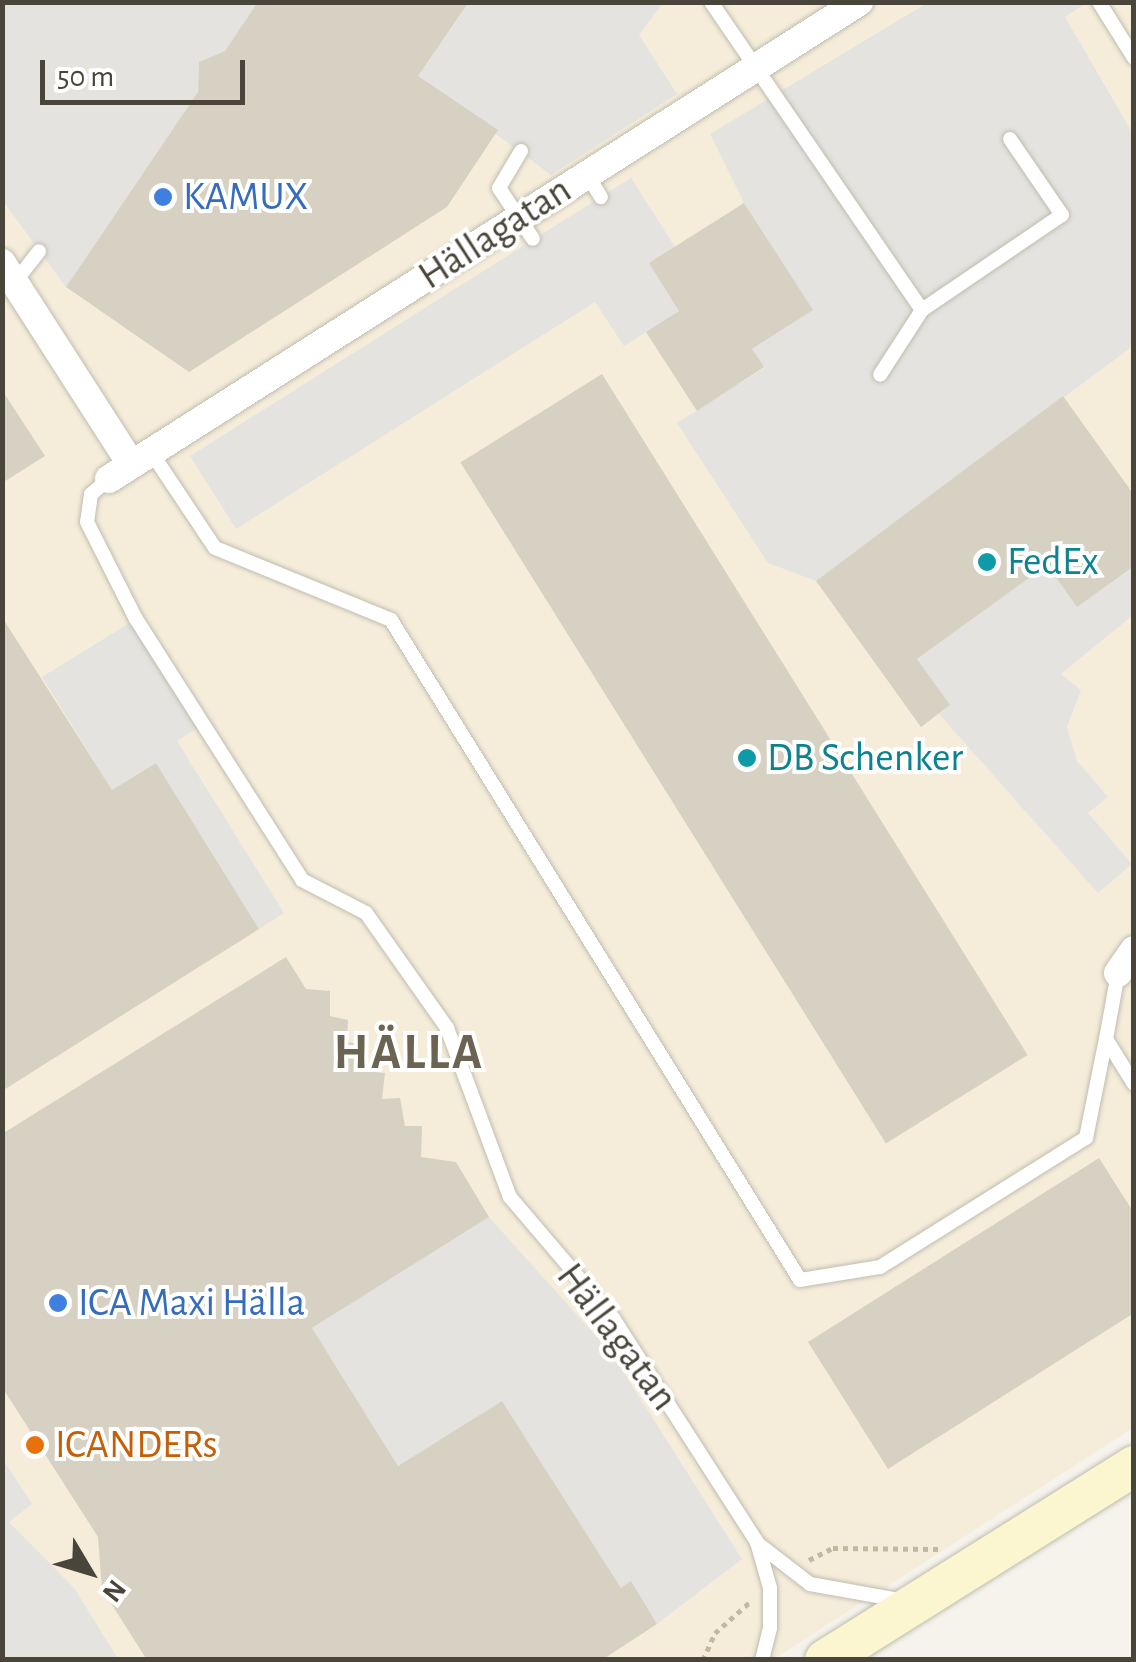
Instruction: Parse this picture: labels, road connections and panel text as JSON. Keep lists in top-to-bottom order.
{
  "streets": {
    "street": ["Hällagatan"]
  },
  "districts": ["HÄLLA"],
  "places": [
    "KAMUX",
    "FedEx",
    "DB Schenker",
    "ICA Maxi Hälla",
    "ICANDERs"
  ],
  "scale_bar": "50 m",
  "north": "bottom right"
}
